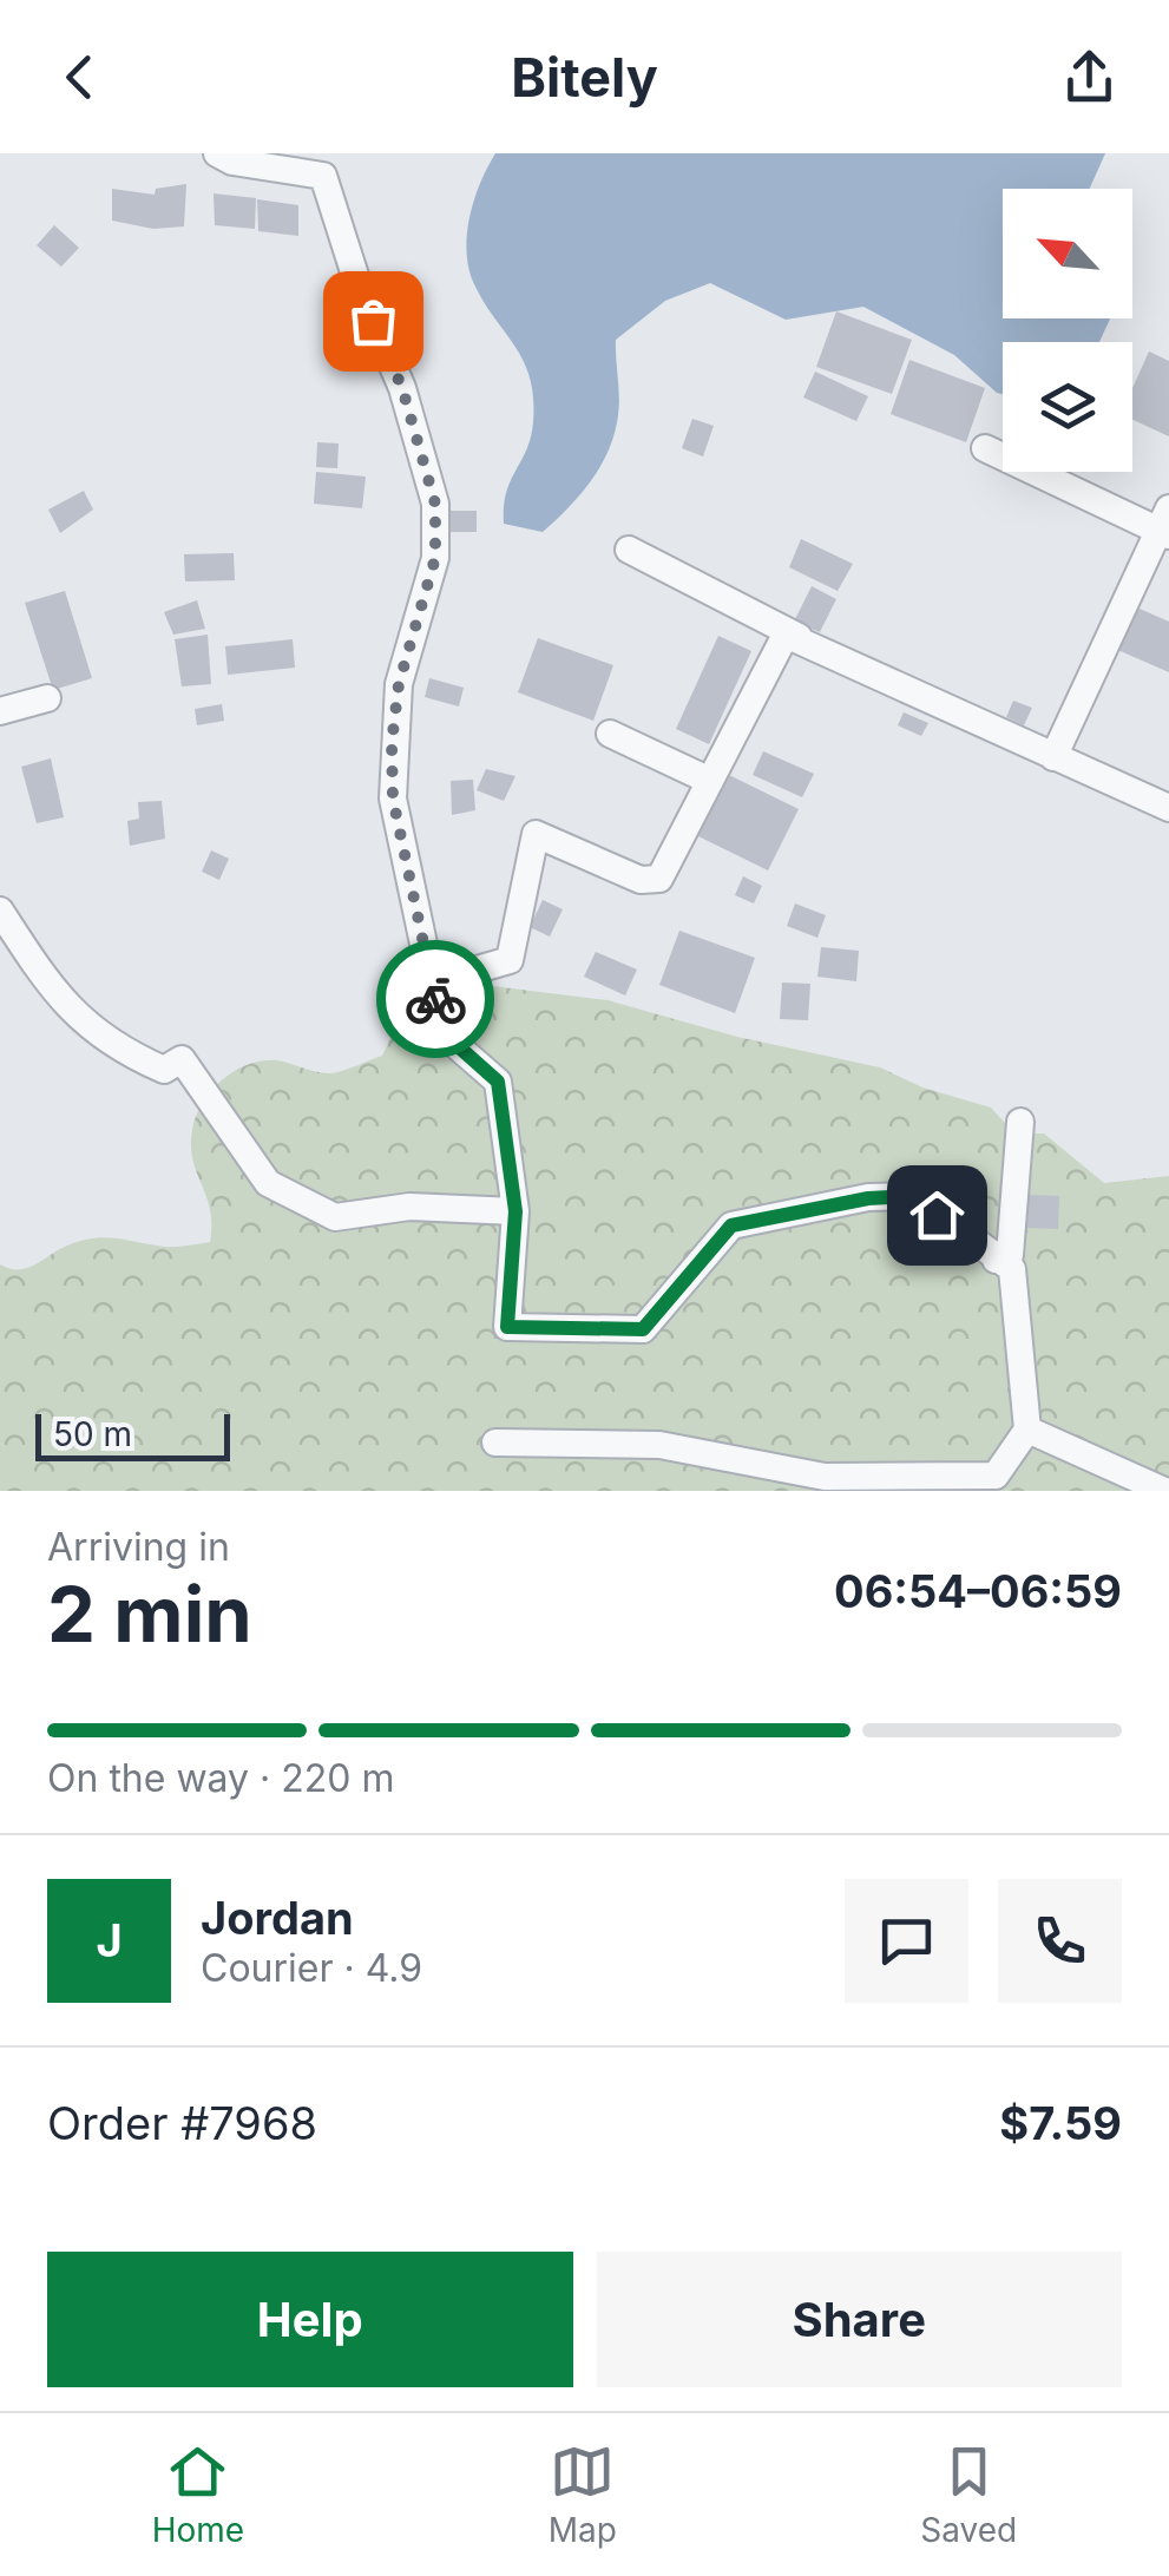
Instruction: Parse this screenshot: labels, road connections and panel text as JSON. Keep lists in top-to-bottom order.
{
  "scale_bar": "50 m",
  "north": "top left",
  "page": {
    "header": "Bitely",
    "scale": "50 m",
    "heading": ["2 min", "Arriving in", "06:54–06:59"],
    "panel": [
      "Jordan",
      "Courier · 4.9",
      "Order #7968",
      "$7.59"
    ],
    "bar": "On the way · 220 m",
    "round": "J",
    "buttons": ["Help", "Share"],
    "tabs": ["Home", "Map", "Saved"]
  }
}
